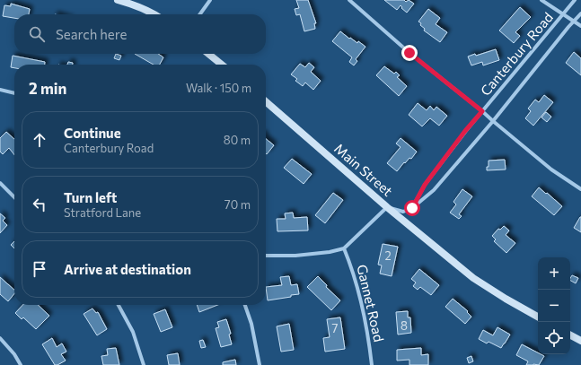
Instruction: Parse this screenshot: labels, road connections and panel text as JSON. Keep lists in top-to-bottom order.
{
  "streets": {
    "main road": ["Main Street"],
    "street": ["Canterbury Road", "Gannet Road"]
  },
  "house_numbers": ["2", "8", "7"],
  "page": {
    "search": "Search here",
    "heading": ["2 min", "Walk · 150 m"],
    "list": [
      ["Continue", "Canterbury Road", "80 m"],
      ["Turn left", "Stratford Lane", "70 m"],
      "Arrive at destination"
    ],
    "map_buttons": ["+", "−"]
  }
}
